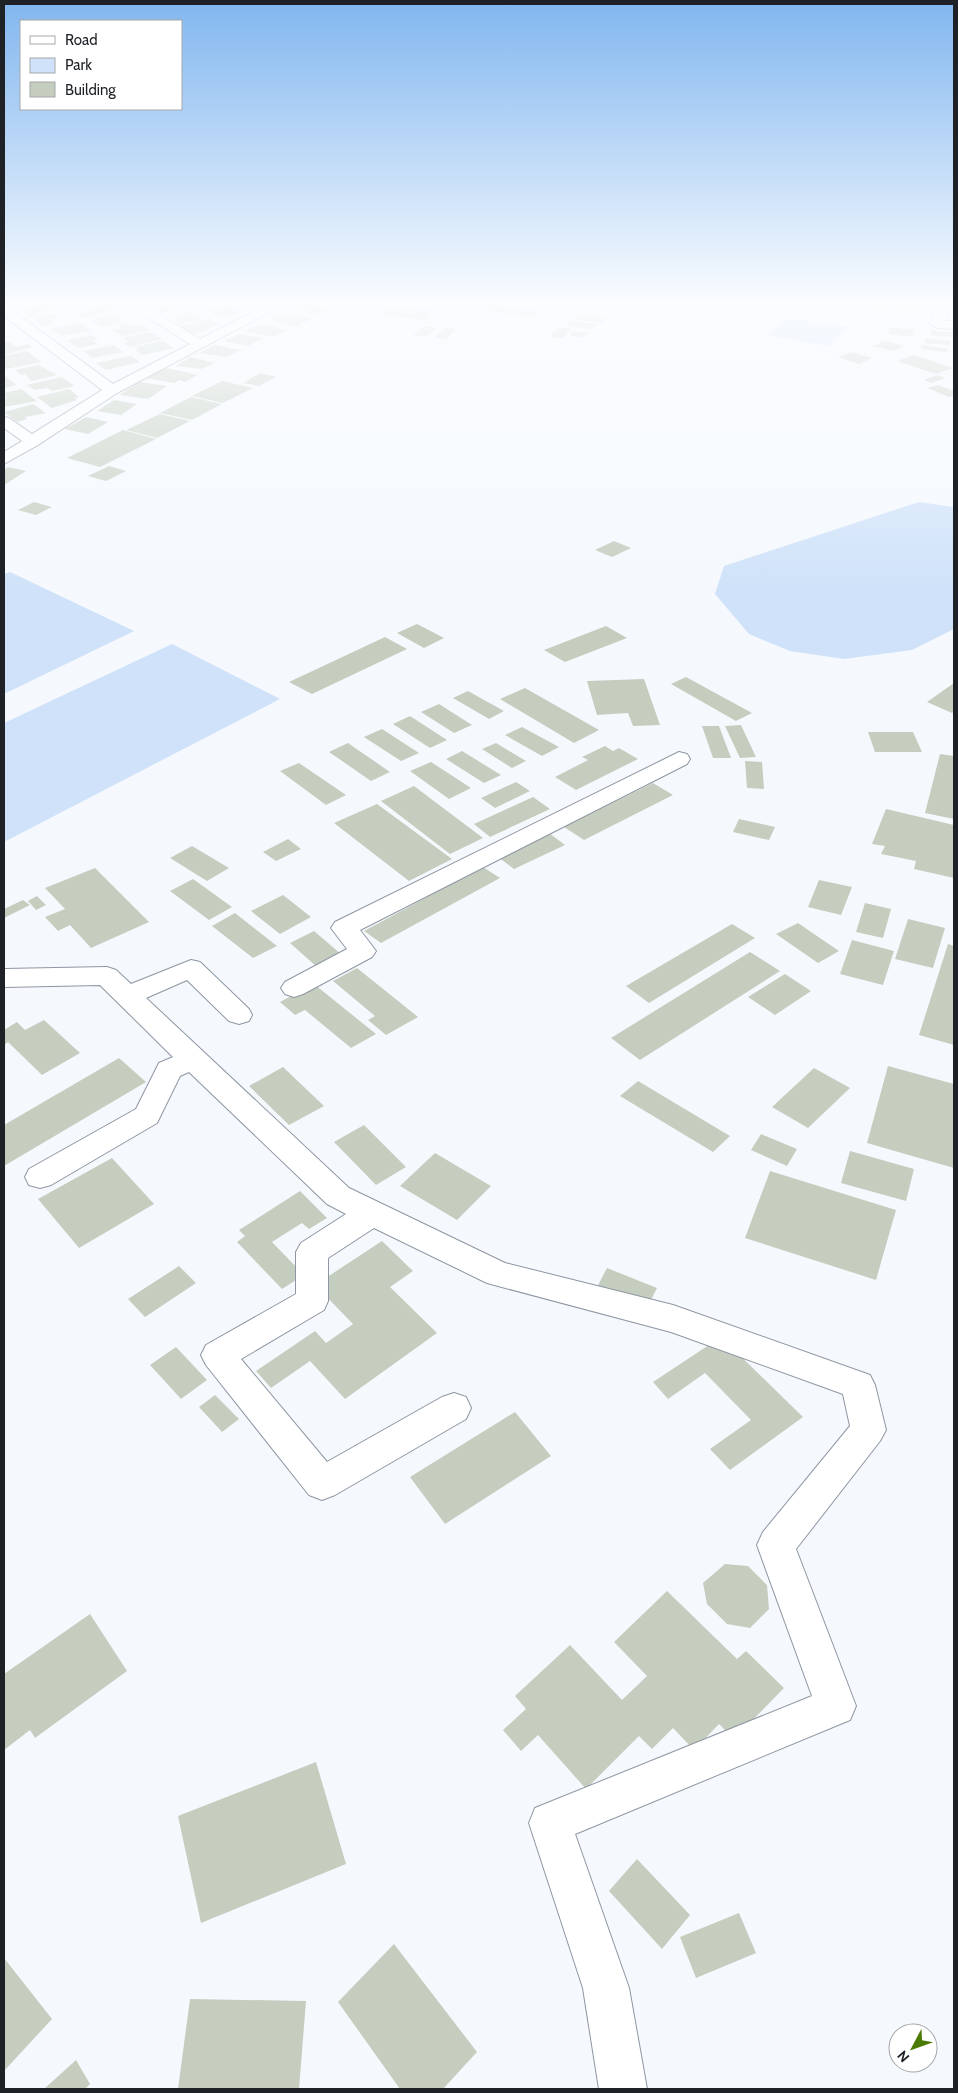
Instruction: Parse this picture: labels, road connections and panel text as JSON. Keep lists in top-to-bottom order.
{
  "legend": ["Road", "Park", "Building"],
  "north": "bottom left"
}
